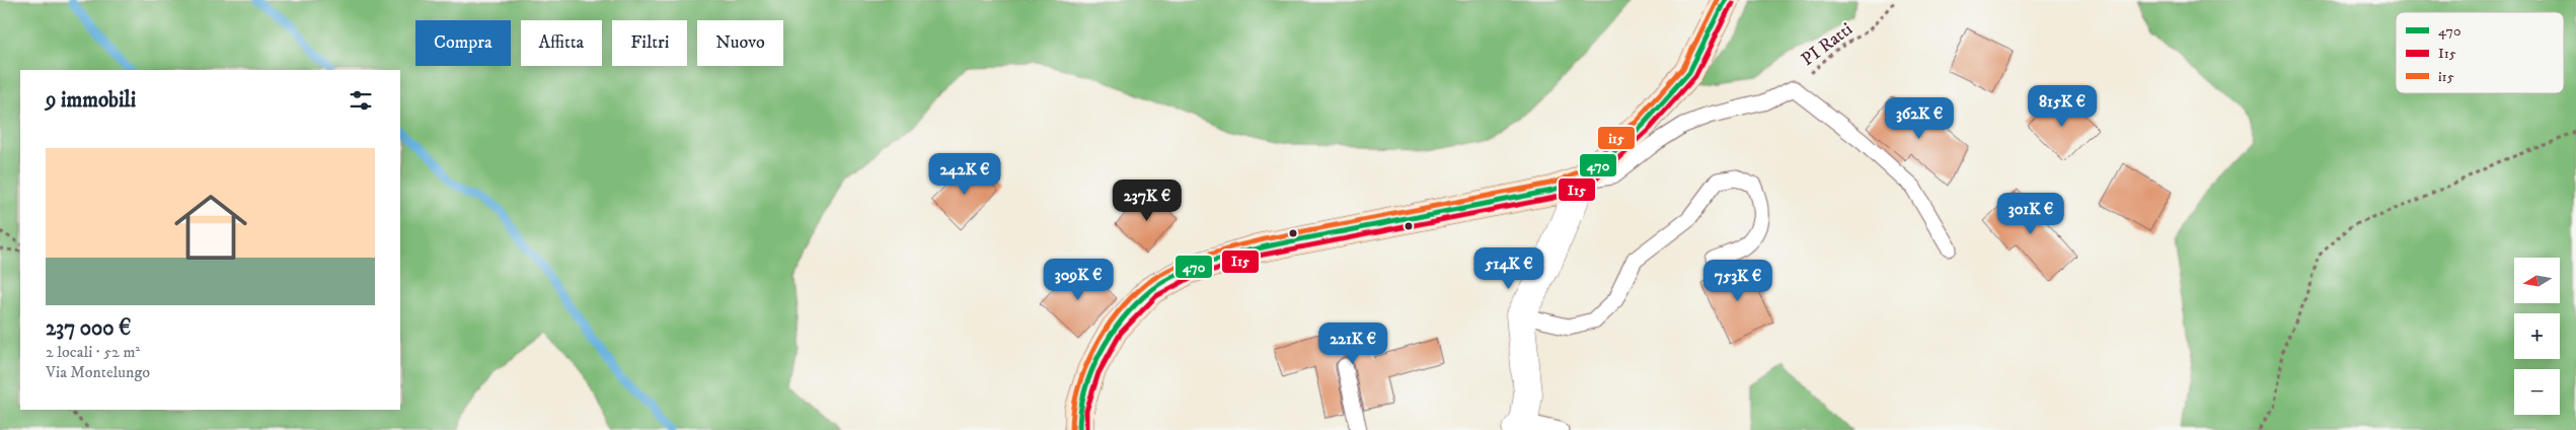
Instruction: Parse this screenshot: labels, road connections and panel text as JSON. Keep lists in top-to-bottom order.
{
  "streets": {
    "path": ["PI Ratti"]
  },
  "lines": ["transit line 470", "transit line i15", "transit line I15"],
  "legend": ["470", "I15", "i15"],
  "north": "left",
  "page": {
    "chip": [
      "Compra",
      "Affitta",
      "Filtri",
      "Nuovo"
    ],
    "heading": "9 immobili",
    "price": [
      "815K €",
      "362K €",
      "242K €",
      "237K €",
      "301K €",
      "514K €",
      "309K €",
      "753K €",
      "221K €"
    ],
    "list": [
      {
        "name": "237 000 €",
        "note": "2 locali · 52 m² · Via Montelungo"
      }
    ],
    "map_buttons": ["+", "−"]
  }
}
